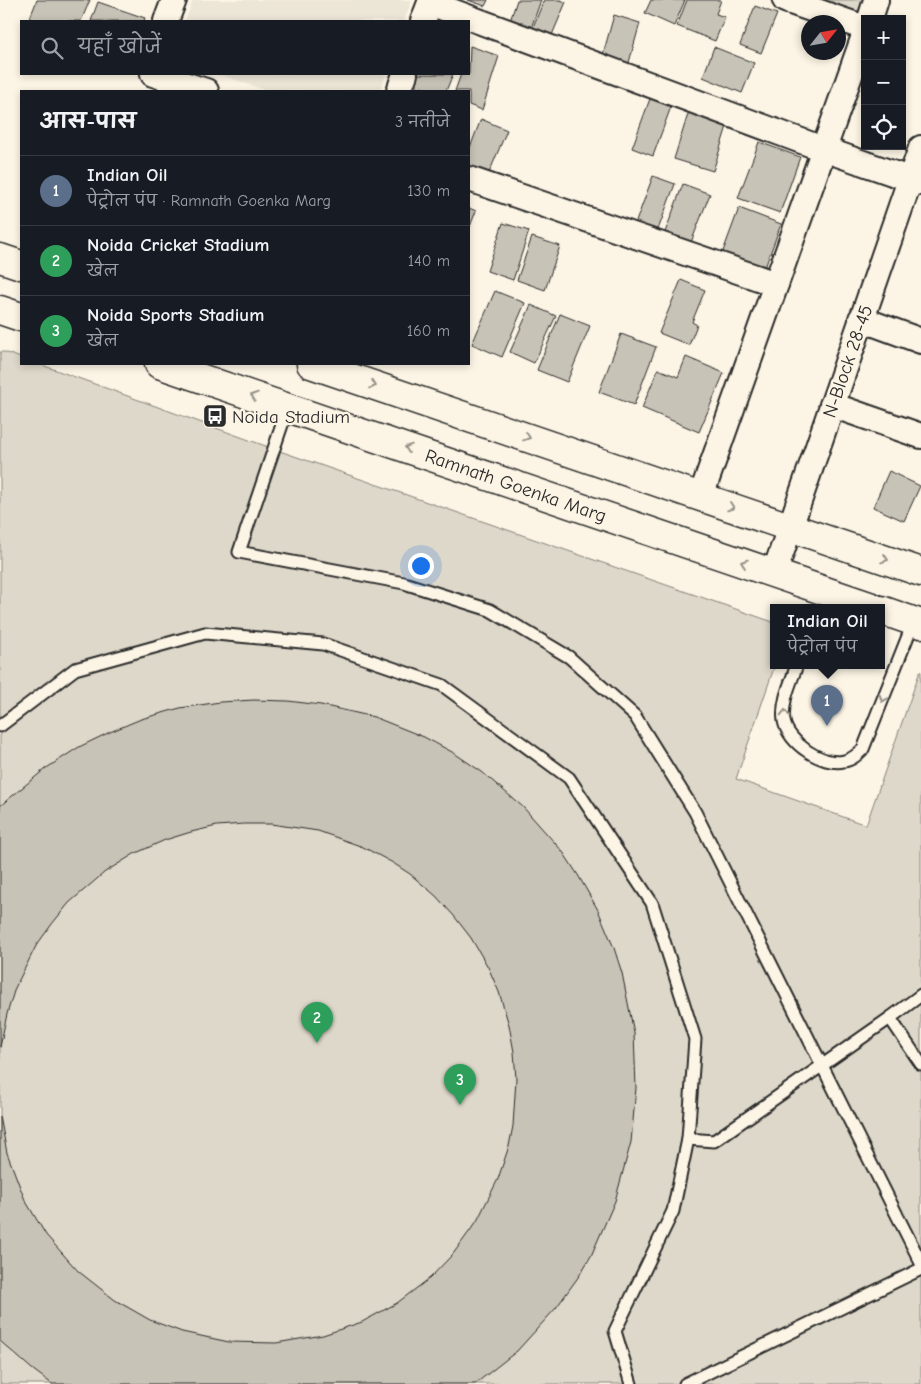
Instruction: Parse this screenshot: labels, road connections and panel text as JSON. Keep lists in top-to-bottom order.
{
  "streets": {
    "street": ["N-Block 28-45", "Ramnath Goenka Marg"]
  },
  "crossings": [
    ["N-Block 28-45", "Ramnath Goenka Marg"]
  ],
  "places": {
    "bus stop": ["Noida Stadium"]
  },
  "north": "top right",
  "page": {
    "map_buttons": ["+", "−"],
    "search": "यहाँ खोजें",
    "heading": ["आस-पास", "3 नतीजे"],
    "list": [
      {
        "mark": "1",
        "name": "Indian Oil",
        "note": "पेट्रोल पंप · Ramnath Goenka Marg",
        "value": "130 m"
      },
      {
        "mark": "2",
        "name": "Noida Cricket Stadium",
        "note": "खेल",
        "value": "140 m"
      },
      {
        "mark": "3",
        "name": "Noida Sports Stadium",
        "note": "खेल",
        "value": "160 m"
      }
    ],
    "popup": ["Indian Oil", "पेट्रोल पंप"],
    "pins": ["1", "2", "3"]
  }
}
